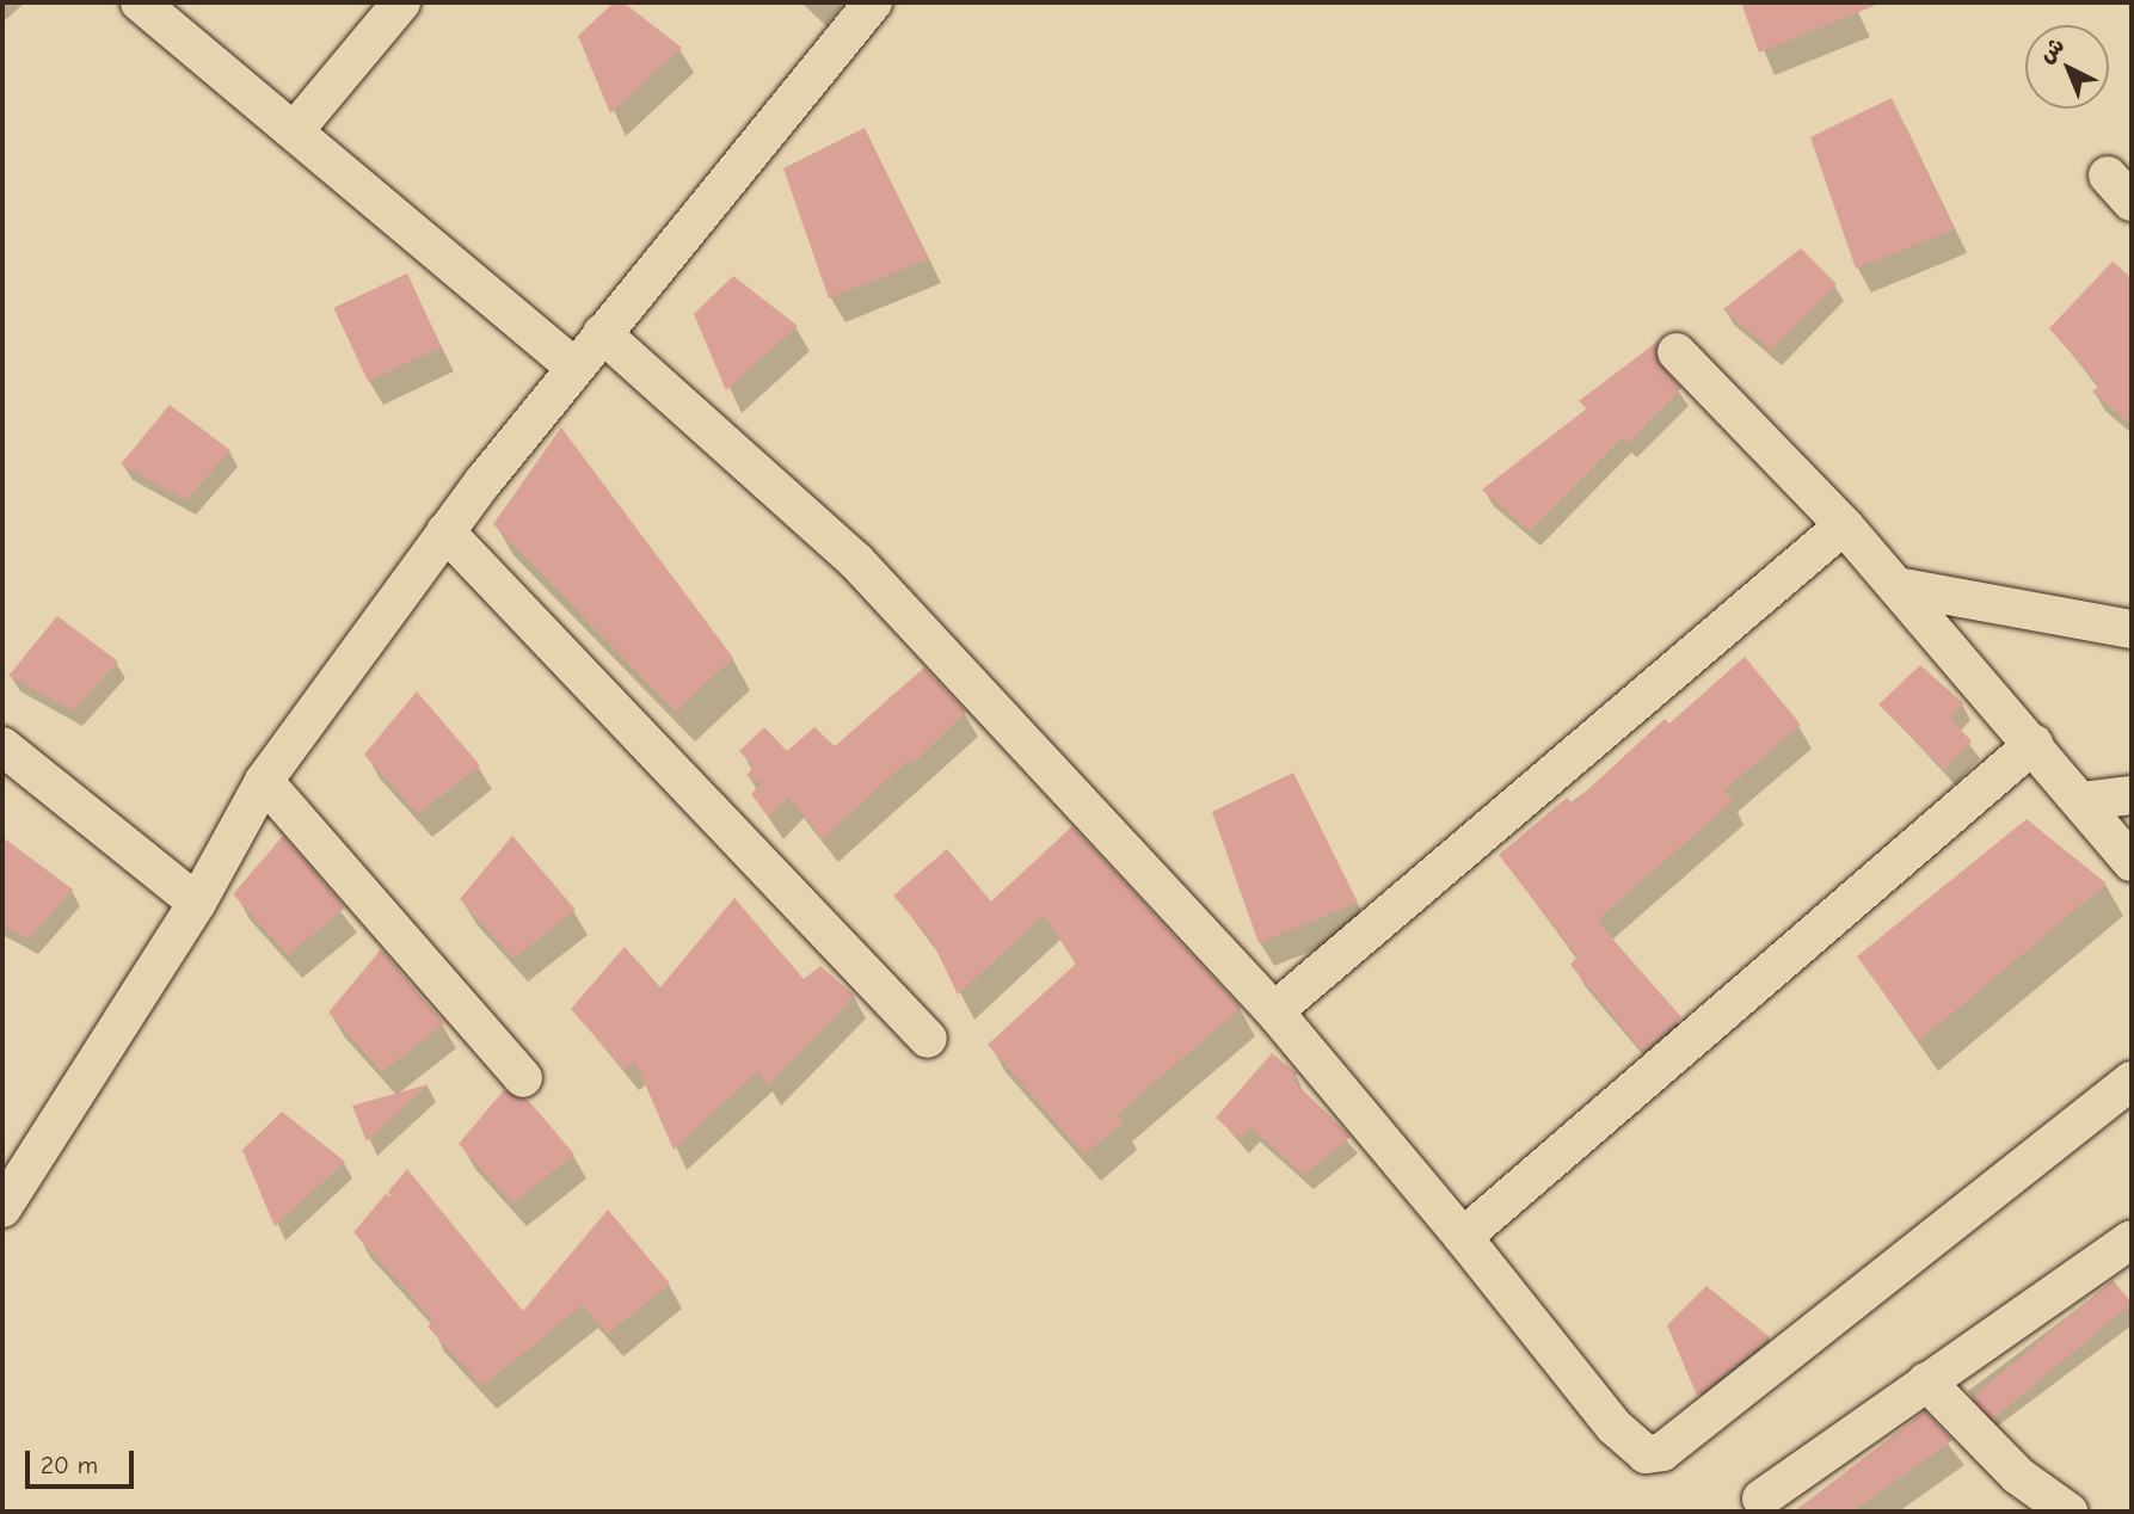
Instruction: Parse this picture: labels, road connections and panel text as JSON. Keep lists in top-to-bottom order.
{
  "scale_bar": "20 m",
  "north": "top left"
}
